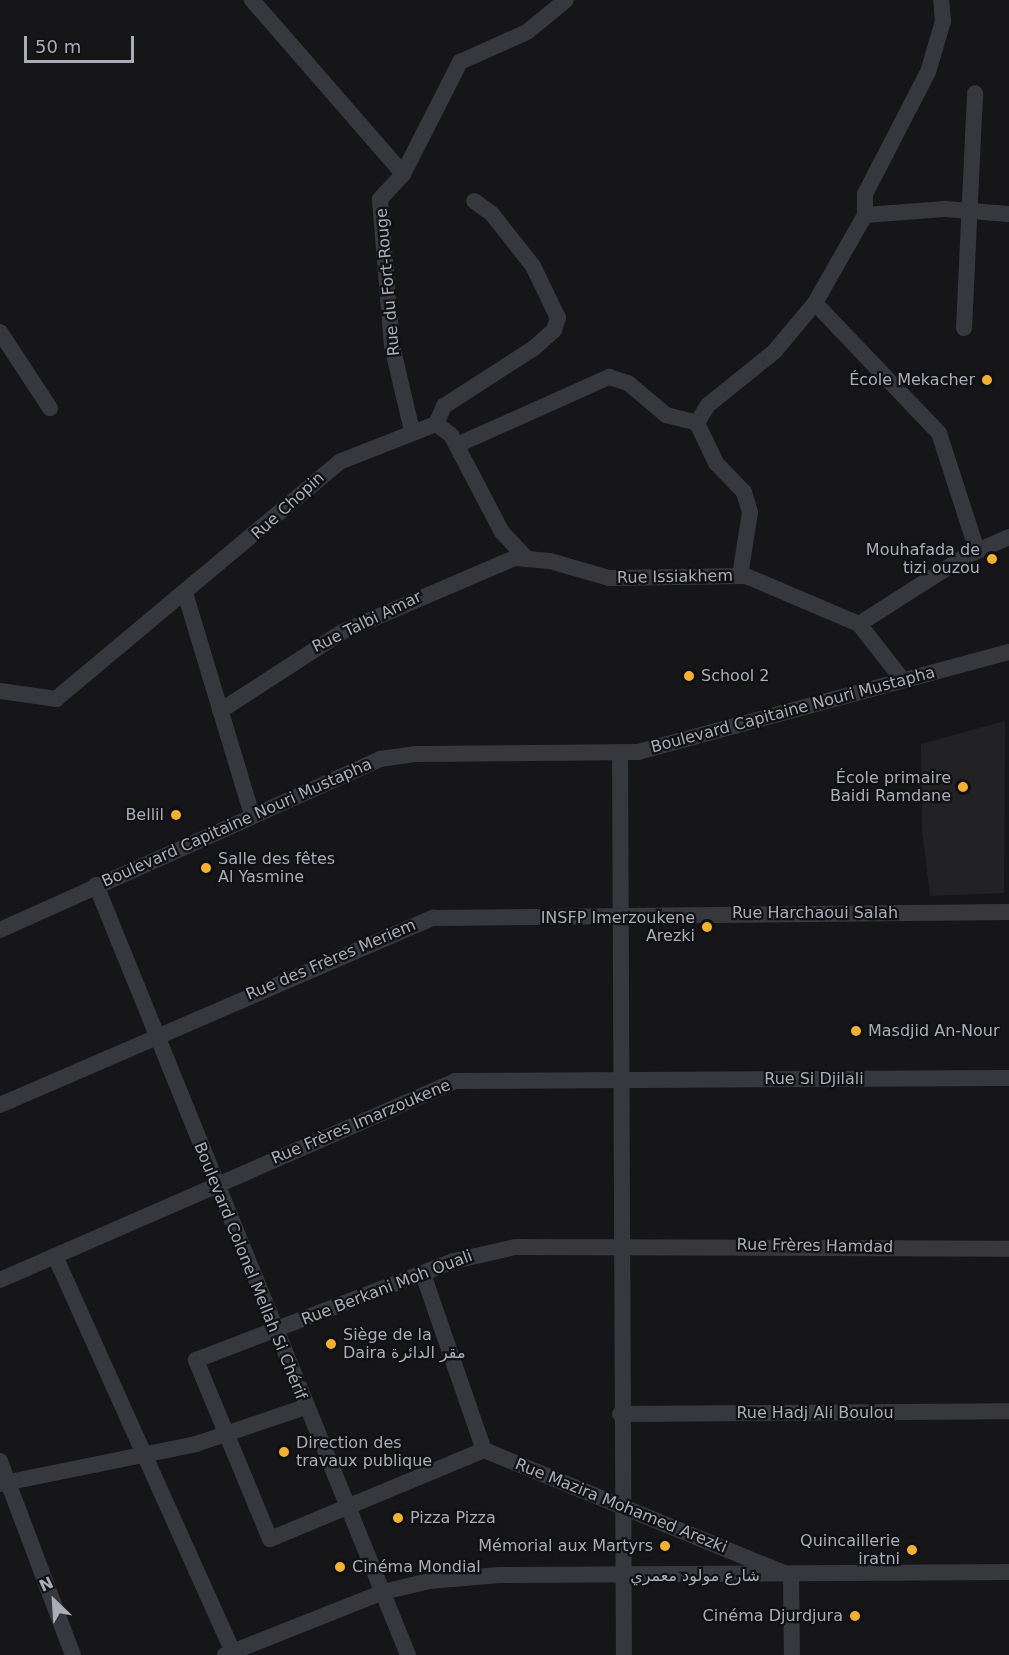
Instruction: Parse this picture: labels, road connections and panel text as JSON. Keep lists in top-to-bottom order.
{
  "streets": {
    "street": [
      "Rue du Fort-Rouge",
      "Rue Chopin",
      "Rue Issiakhem",
      "Rue Talbi Amar",
      "Boulevard Capitaine Nouri Mustapha",
      "Rue Harchaoui Salah",
      "Rue des Frères Meriem",
      "Rue Si Djilali",
      "Rue Frères Imarzoukene",
      "Rue Frères Hamdad",
      "Boulevard Colonel Mellah Si Chérif",
      "Rue Berkani Moh Ouali",
      "Rue Hadj Ali Boulou",
      "Rue Mazira Mohamed Arezki",
      "شارع مولود معمري"
    ]
  },
  "crossings": [
    ["Rue du Fort-Rouge", "Rue Chopin"],
    ["Rue Issiakhem", "Rue Talbi Amar"],
    ["Boulevard Capitaine Nouri Mustapha", "Boulevard Colonel Mellah Si Chérif"],
    ["Rue Harchaoui Salah", "Rue des Frères Meriem"],
    ["Rue des Frères Meriem", "Boulevard Colonel Mellah Si Chérif"],
    ["Rue Si Djilali", "Rue Frères Imarzoukene"],
    ["Rue Frères Imarzoukene", "Boulevard Colonel Mellah Si Chérif"],
    ["Rue Frères Hamdad", "Rue Berkani Moh Ouali"],
    ["Boulevard Colonel Mellah Si Chérif", "Rue Berkani Moh Ouali"],
    ["Boulevard Colonel Mellah Si Chérif", "شارع مولود معمري"],
    ["Rue Mazira Mohamed Arezki", "شارع مولود معمري"]
  ],
  "places": [
    "École Mekacher",
    "Mouhafada de tizi ouzou",
    "School 2",
    "École primaire Baidi Ramdane",
    "Bellil",
    "Salle des fêtes Al Yasmine",
    "INSFP Imerzoukene Arezki",
    "Masdjid An-Nour",
    "Siège de la Daira مقر الدائرة",
    "Direction des travaux publique",
    "Pizza Pizza",
    "Mémorial aux Martyrs",
    "Quincaillerie iratni",
    "Cinéma Mondial",
    "Cinéma Djurdjura"
  ],
  "scale_bar": "50 m",
  "north": "top left"
}
